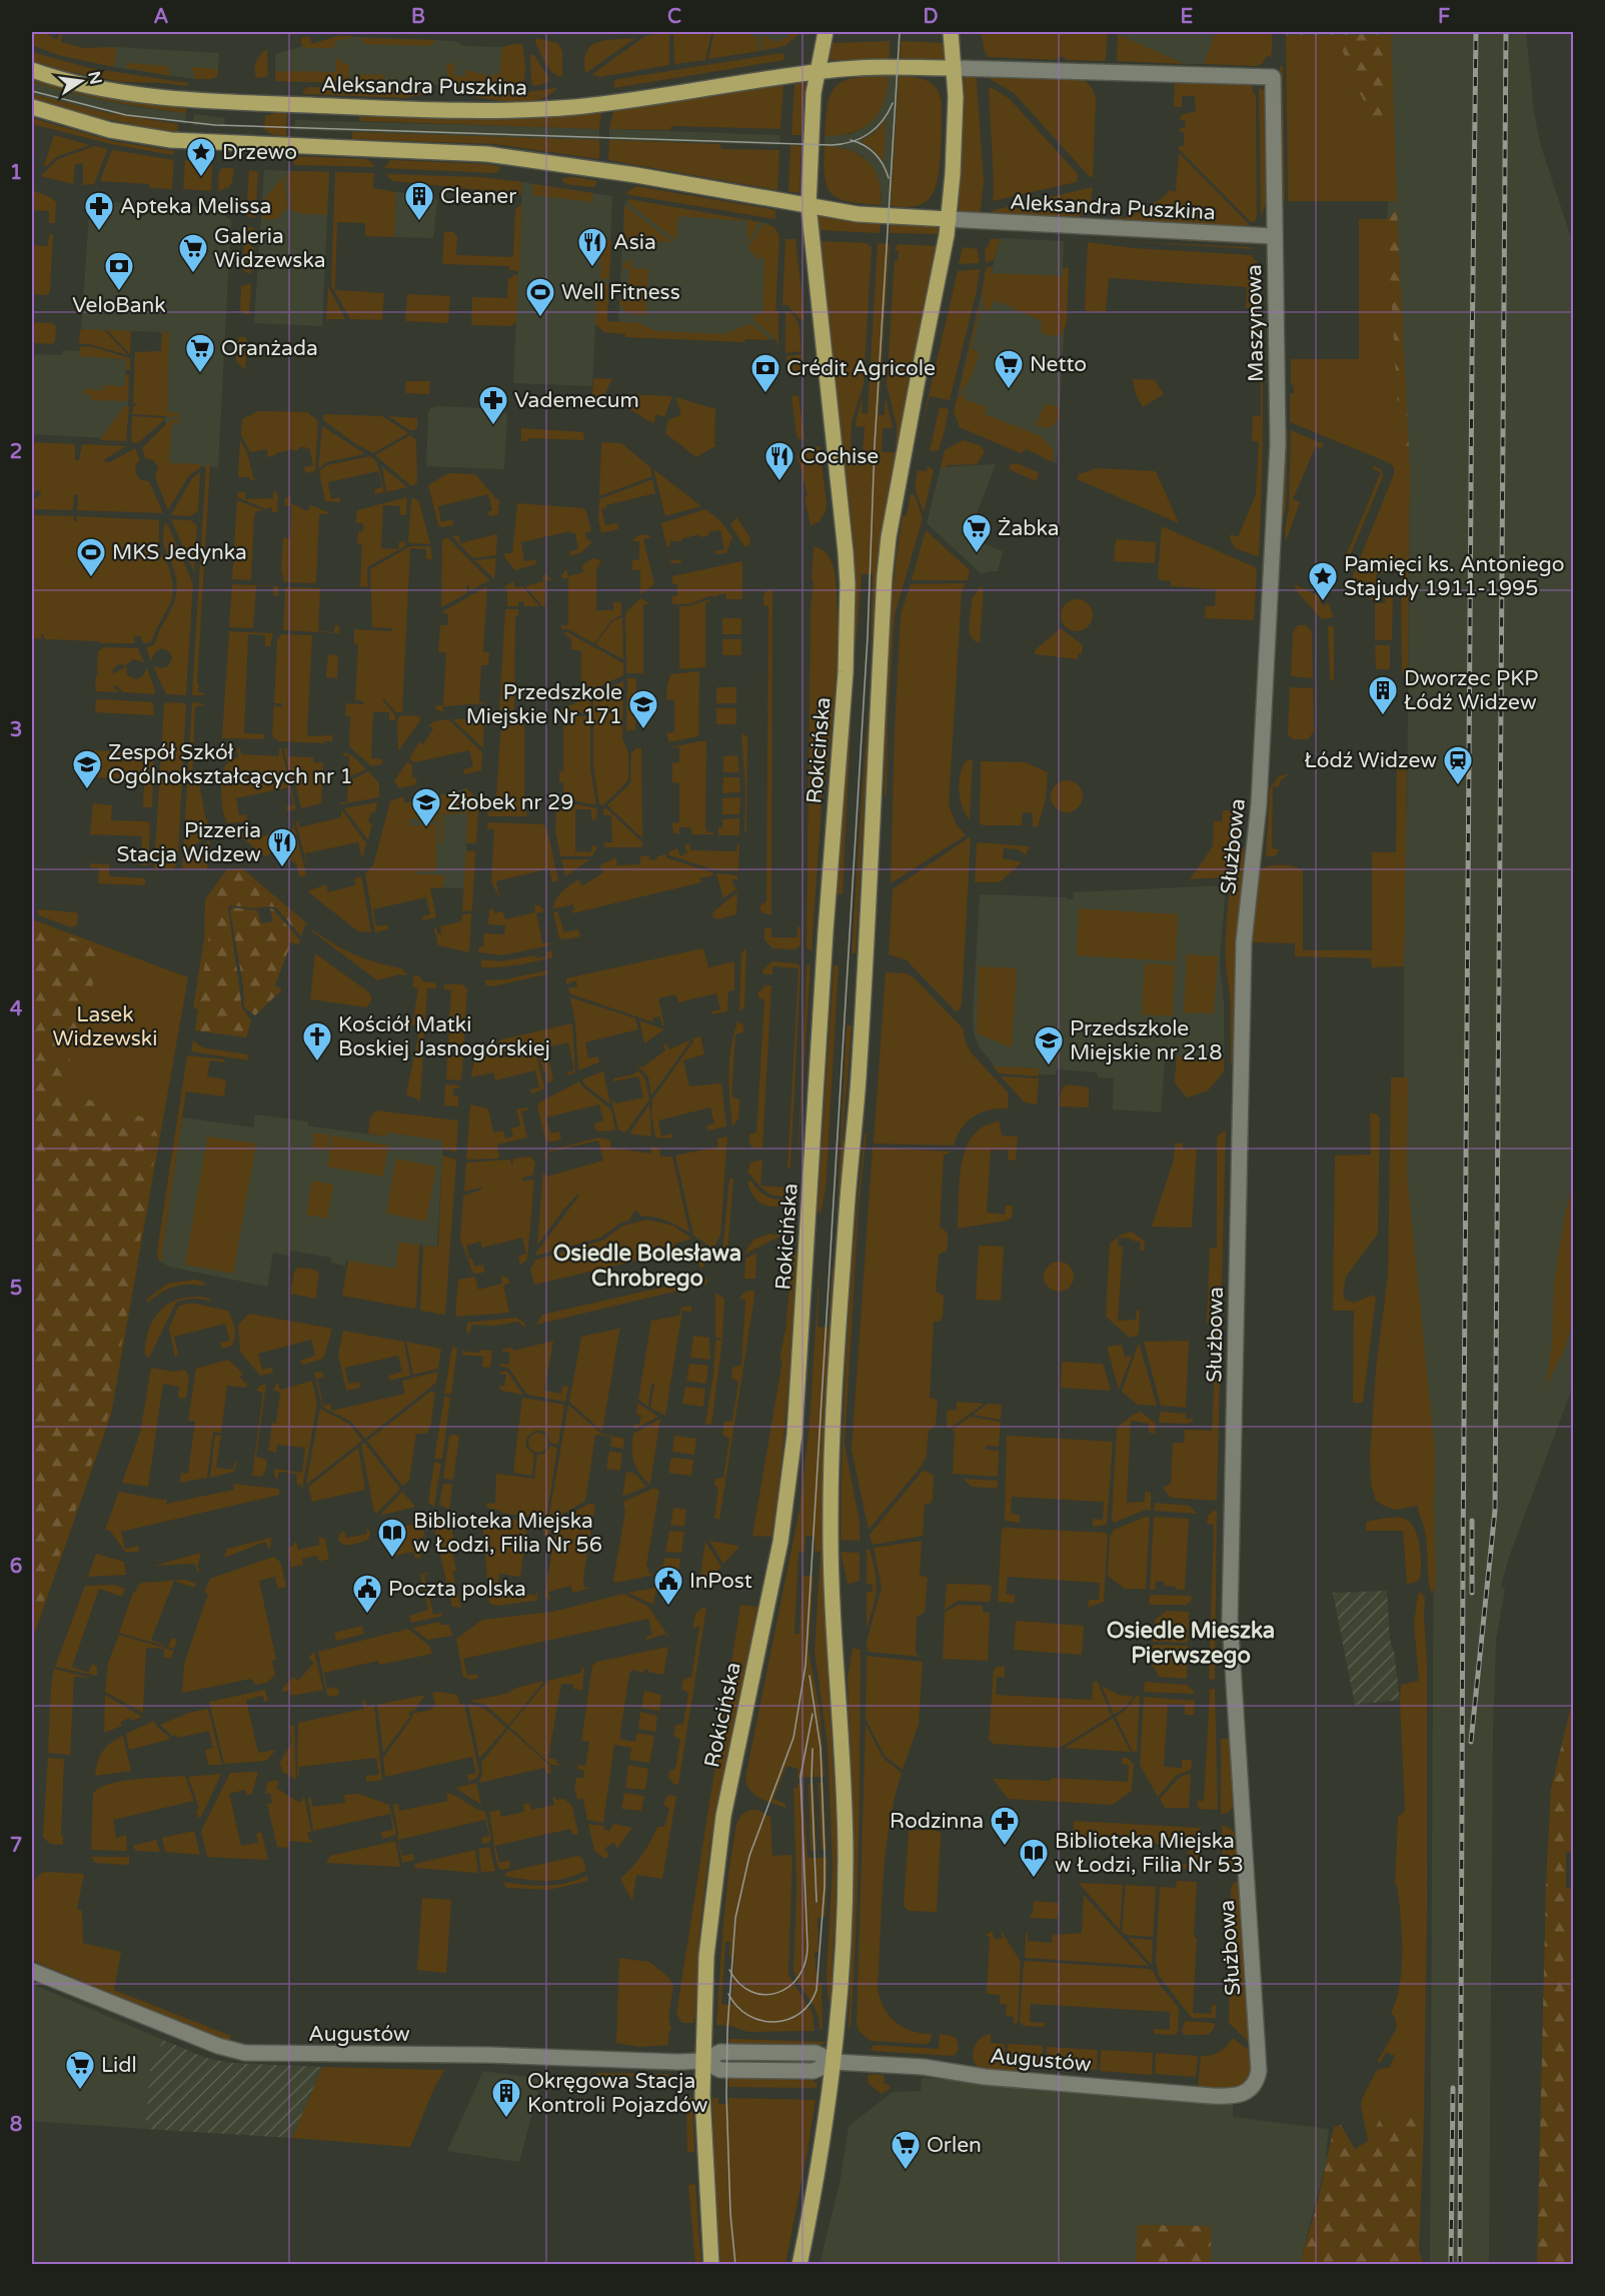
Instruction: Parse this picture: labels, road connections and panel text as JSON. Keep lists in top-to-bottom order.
{
  "streets": {
    "main road": ["Aleksandra Puszkina", "Rokicińska"],
    "street": ["Maszynowa", "Służbowa", "Augustów"]
  },
  "crossings": [
    ["Aleksandra Puszkina", "Maszynowa"],
    ["Aleksandra Puszkina", "Rokicińska"],
    ["Maszynowa", "Służbowa"],
    ["Rokicińska", "Augustów"],
    ["Służbowa", "Augustów"]
  ],
  "districts": ["Osiedle Bolesława Chrobrego", "Osiedle Mieszka Pierwszego"],
  "parks": ["Lasek Widzewski"],
  "places": {
    "place": ["Drzewo", "Pamięci ks. Antoniego Stajudy 1911-1995"],
    "building": ["Cleaner", "Dworzec PKP Łódź Widzew", "Okręgowa Stacja Kontroli Pojazdów"],
    "pharmacy": ["Apteka Melissa", "Vademecum", "Rodzinna"],
    "restaurant": ["Asia", "Cochise", "Pizzeria Stacja Widzew"],
    "supermarket": [
      "Galeria Widzewska",
      "Oranżada",
      "Netto",
      "Żabka",
      "Lidl",
      "Orlen"
    ],
    "bank": ["VeloBank", "Crédit Agricole"],
    "sports": ["Well Fitness", "MKS Jedynka"],
    "school or university": [
      "Przedszkole Miejskie Nr 171",
      "Zespół Szkół Ogólnokształcących nr 1",
      "Żłobek nr 29",
      "Przedszkole Miejskie nr 218"
    ],
    "station": ["Łódź Widzew"],
    "church": ["Kościół Matki Boskiej Jasnogórskiej"],
    "library": ["Biblioteka Miejska w Łodzi, Filia Nr 56", "Biblioteka Miejska w Łodzi, Filia Nr 53"],
    "public building": ["InPost", "Poczta polska"]
  },
  "north": "right",
  "grid": {
    "columns": [
      "A",
      "B",
      "C",
      "D",
      "E",
      "F"
    ],
    "rows": [
      "1",
      "2",
      "3",
      "4",
      "5",
      "6",
      "7",
      "8"
    ]
  }
}
